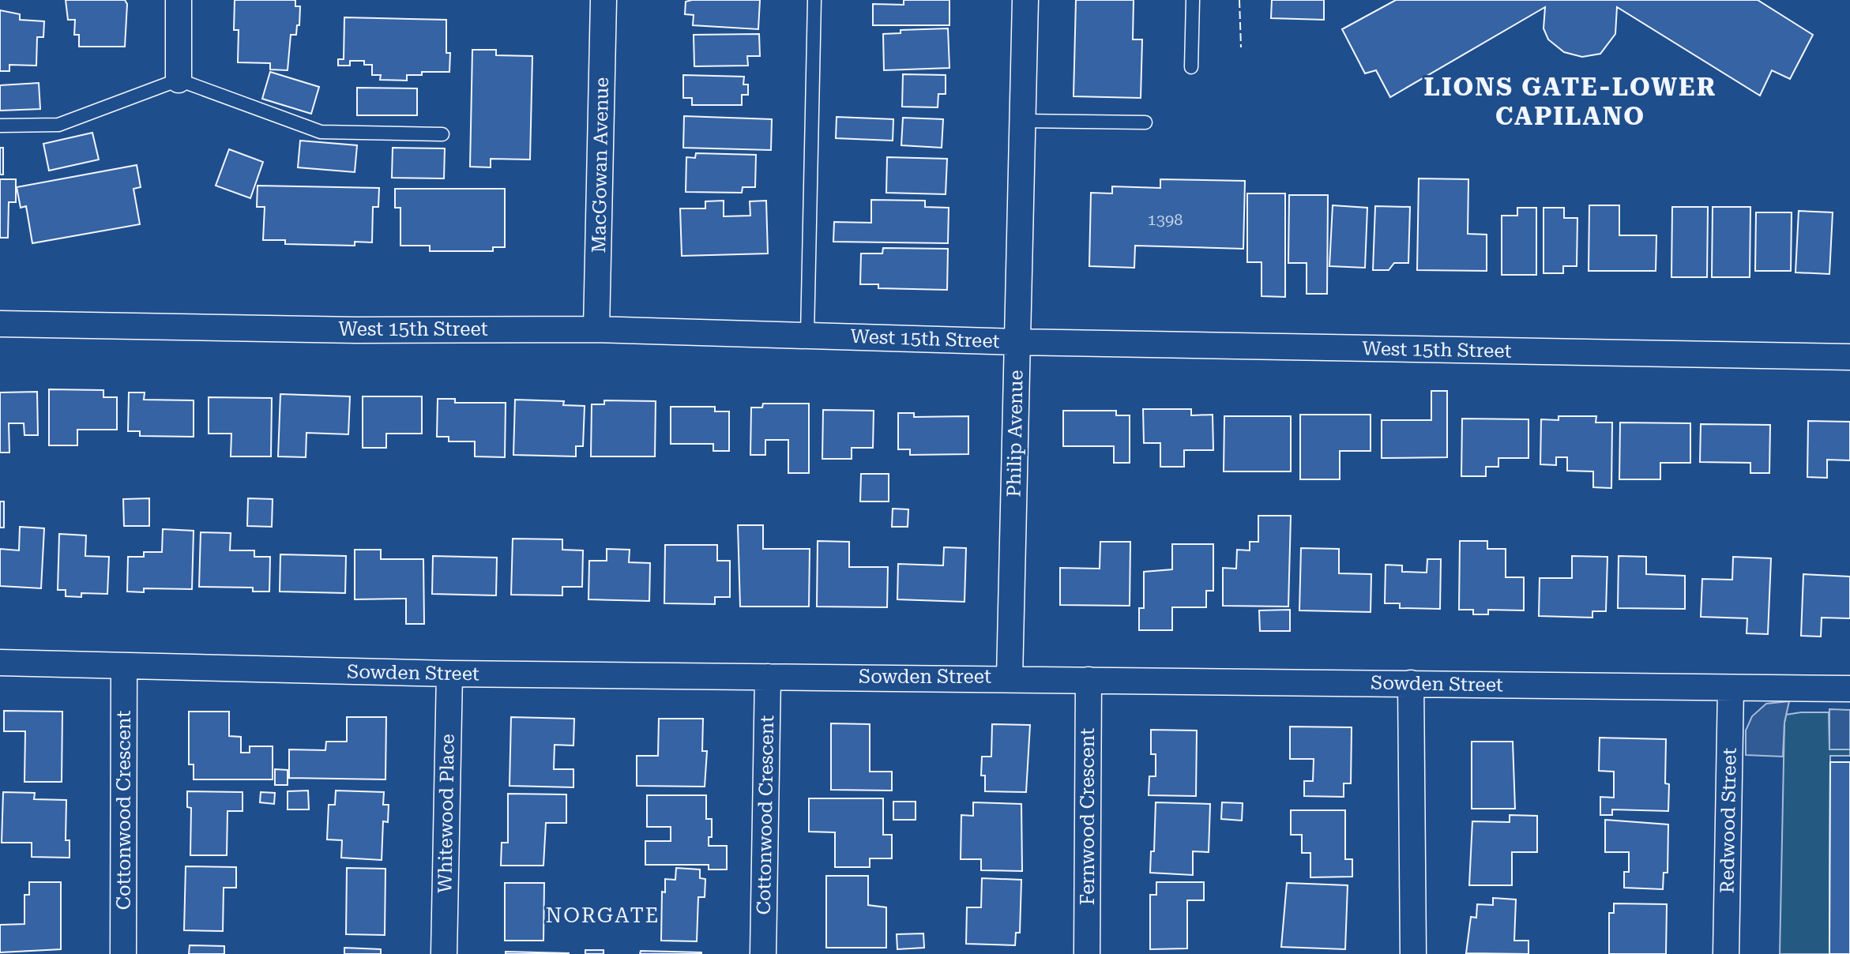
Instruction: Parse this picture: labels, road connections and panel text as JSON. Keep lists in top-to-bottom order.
{
  "streets": {
    "street": [
      "MacGowan Avenue",
      "West 15th Street",
      "Philip Avenue",
      "Sowden Street",
      "Cottonwood Crescent",
      "Whitewood Place",
      "Fernwood Crescent",
      "Redwood Street"
    ]
  },
  "crossings": [
    ["MacGowan Avenue", "West 15th Street"],
    ["West 15th Street", "Philip Avenue"],
    ["Philip Avenue", "Sowden Street"],
    ["Sowden Street", "Cottonwood Crescent"],
    ["Sowden Street", "Whitewood Place"],
    ["Sowden Street", "Fernwood Crescent"],
    ["Sowden Street", "Redwood Street"]
  ],
  "districts": ["LIONS GATE-LOWER CAPILANO", "NORGATE"],
  "house_numbers": ["1398"]
}
